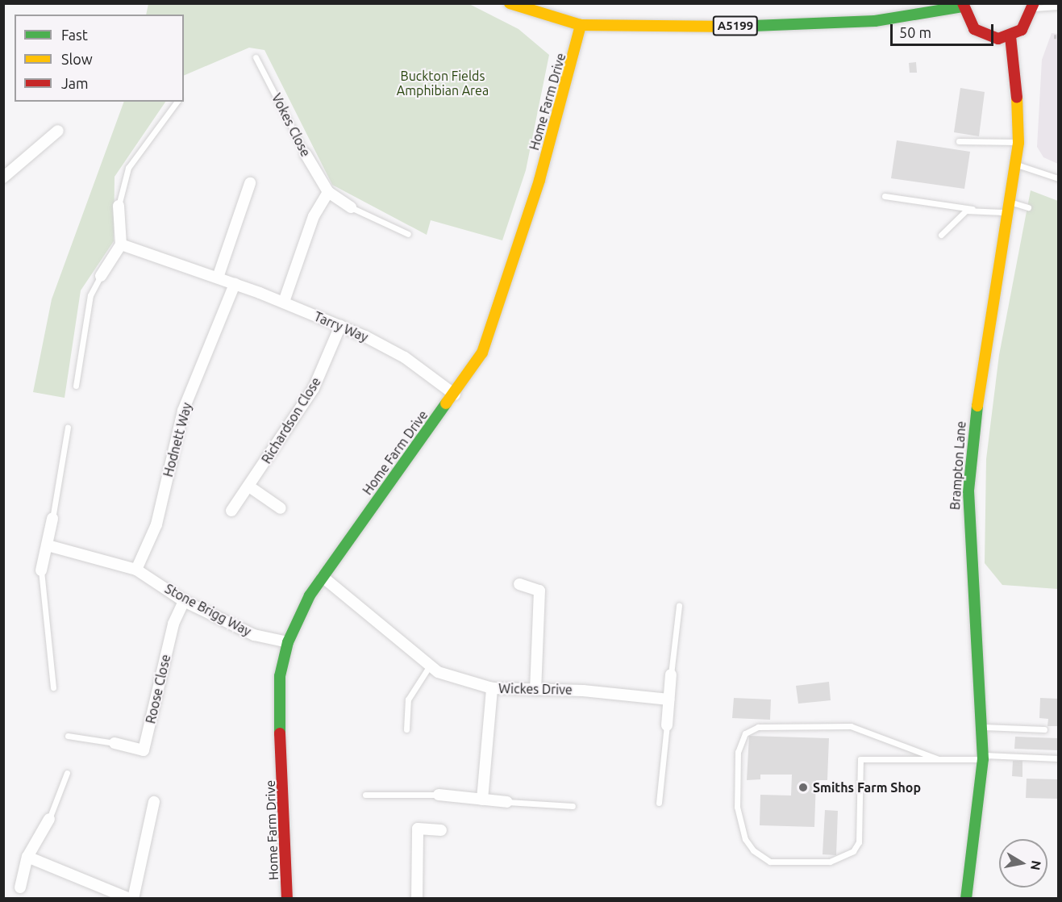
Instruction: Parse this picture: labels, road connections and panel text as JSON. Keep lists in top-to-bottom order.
{
  "streets": {
    "main road": ["A5199", "Home Farm Drive", "Brampton Lane"],
    "street": [
      "Vokes Close",
      "Tarry Way",
      "Richardson Close",
      "Hodnett Way",
      "Stone Brigg Way",
      "Roose Close",
      "Wickes Drive"
    ]
  },
  "crossings": [
    ["A5199", "Home Farm Drive"],
    ["Home Farm Drive", "Tarry Way"],
    ["Home Farm Drive", "Stone Brigg Way"],
    ["Home Farm Drive", "Wickes Drive"],
    ["Tarry Way", "Richardson Close"],
    ["Tarry Way", "Hodnett Way"],
    ["Hodnett Way", "Stone Brigg Way"],
    ["Stone Brigg Way", "Roose Close"]
  ],
  "parks": ["Buckton Fields Amphibian Area"],
  "places": ["Smiths Farm Shop"],
  "legend": ["Fast", "Slow", "Jam"],
  "scale_bar": "50 m",
  "north": "right"
}
